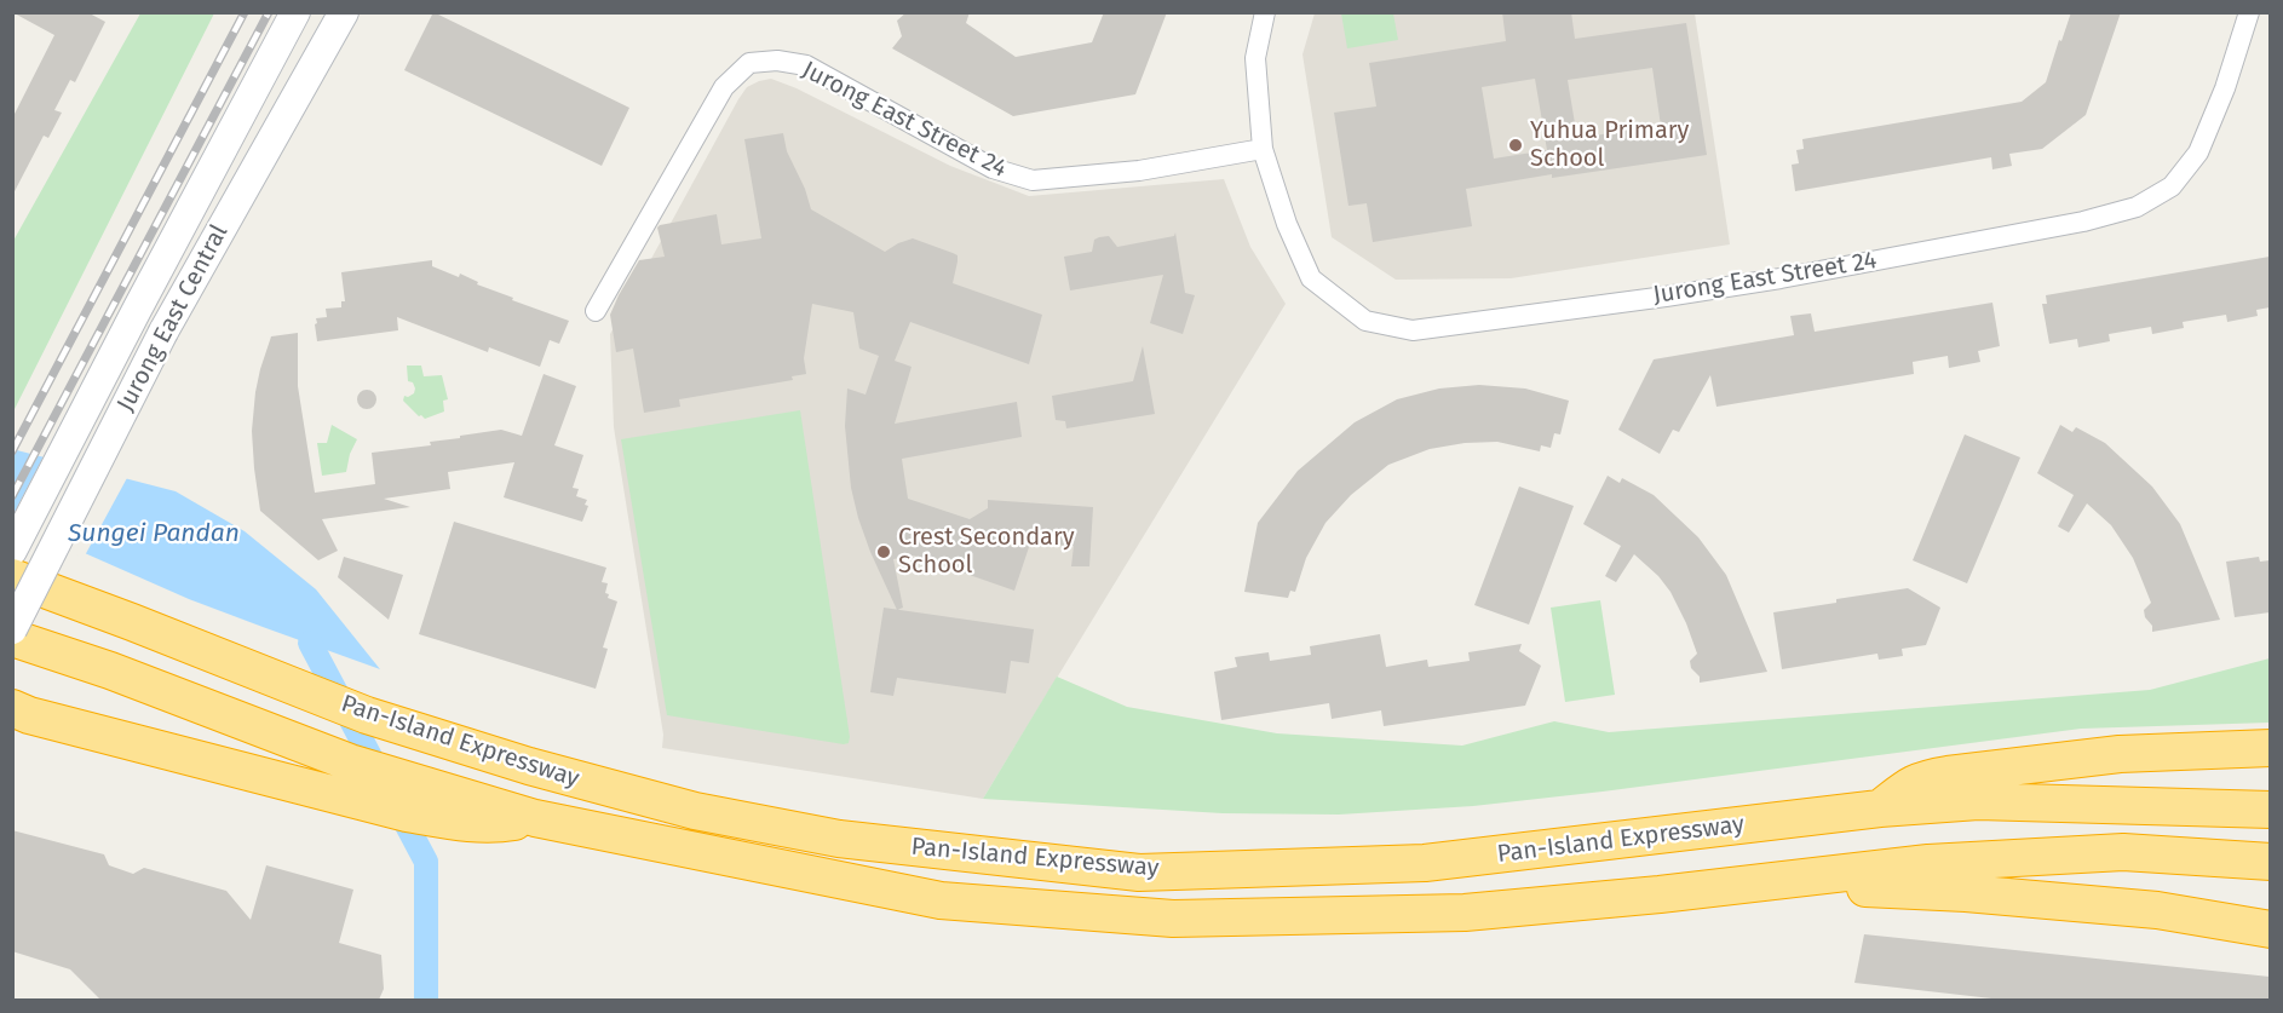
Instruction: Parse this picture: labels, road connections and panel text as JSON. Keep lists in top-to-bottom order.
{
  "streets": {
    "highway": ["Pan-Island Expressway"],
    "main road": ["Jurong East Central"],
    "street": ["Jurong East Street 24"]
  },
  "water": ["Sungei Pandan"],
  "places": ["Yuhua Primary School", "Crest Secondary School"]
}
